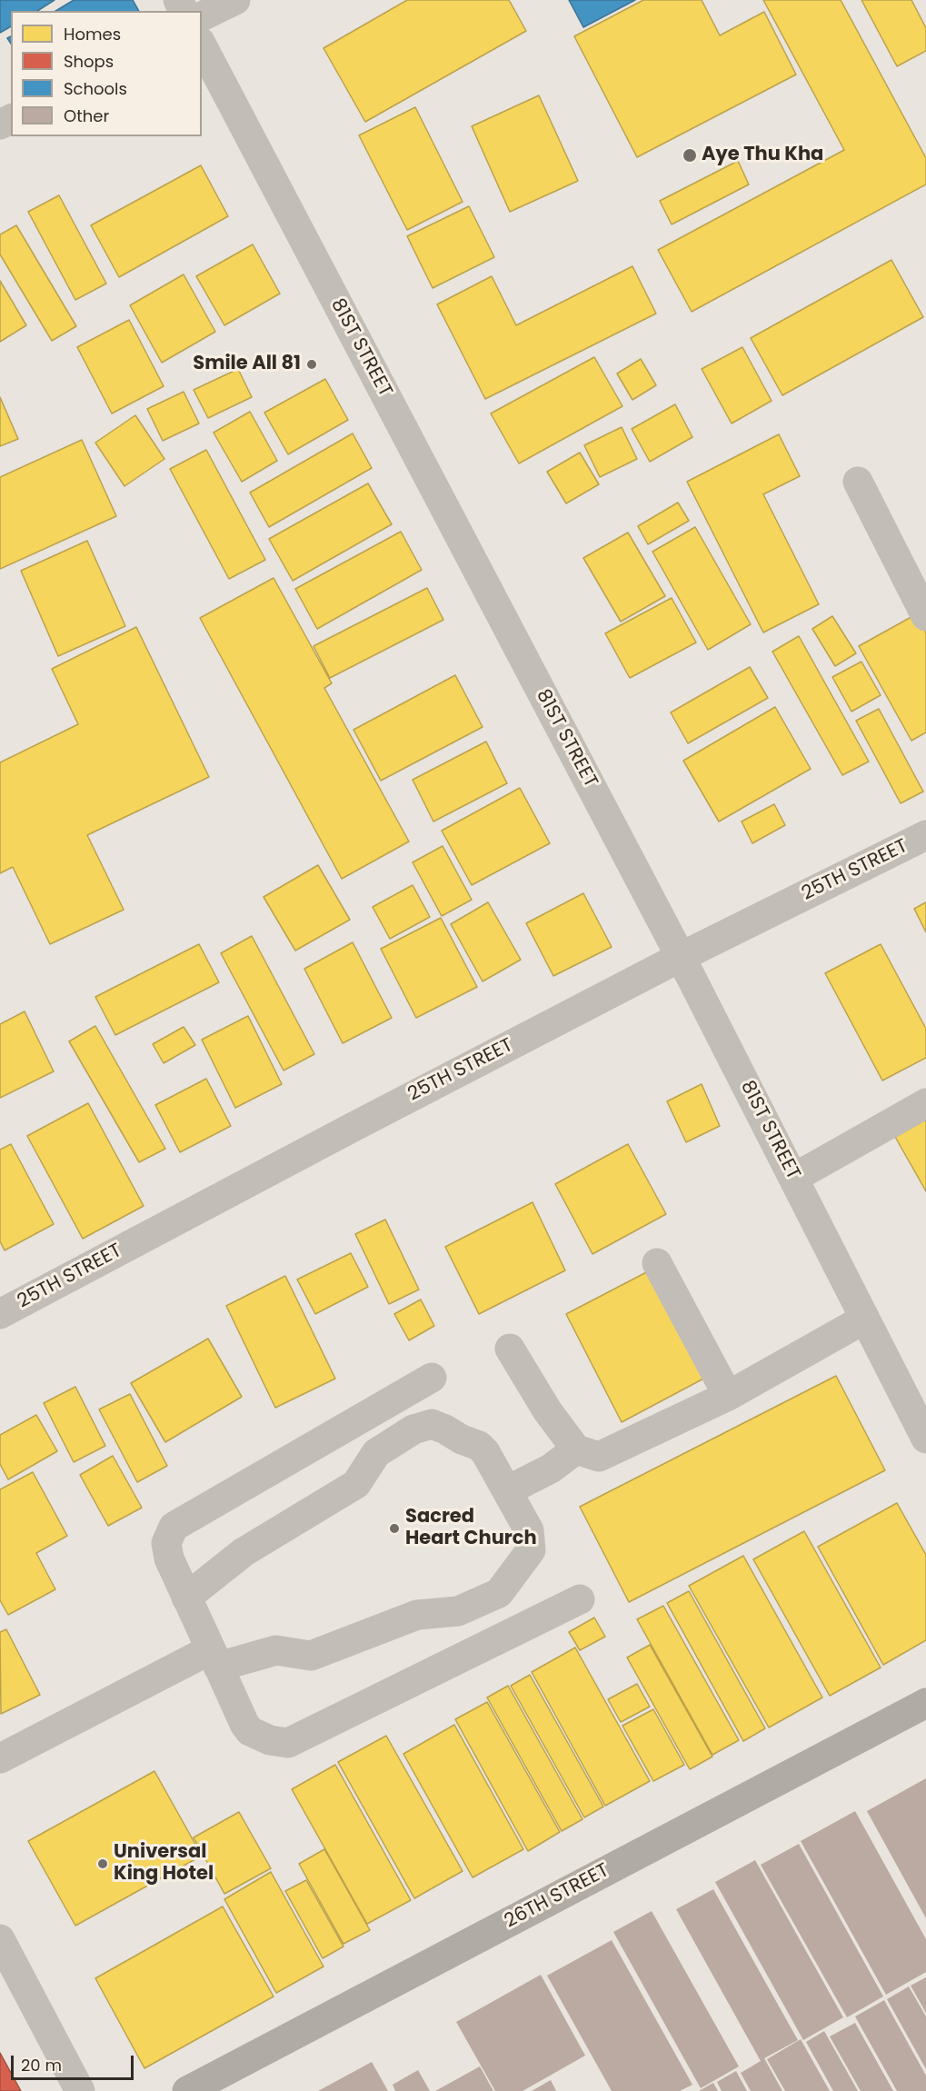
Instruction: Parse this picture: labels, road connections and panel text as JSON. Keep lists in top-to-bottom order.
{
  "streets": {
    "main road": ["26TH STREET"],
    "street": ["81ST STREET", "25TH STREET"]
  },
  "crossings": [
    ["81ST STREET", "25TH STREET"]
  ],
  "places": [
    "Aye Thu Kha",
    "Smile All 81",
    "Sacred Heart Church",
    "Universal King Hotel"
  ],
  "legend": [
    "Homes",
    "Shops",
    "Schools",
    "Other"
  ],
  "scale_bar": "20 m"
}
